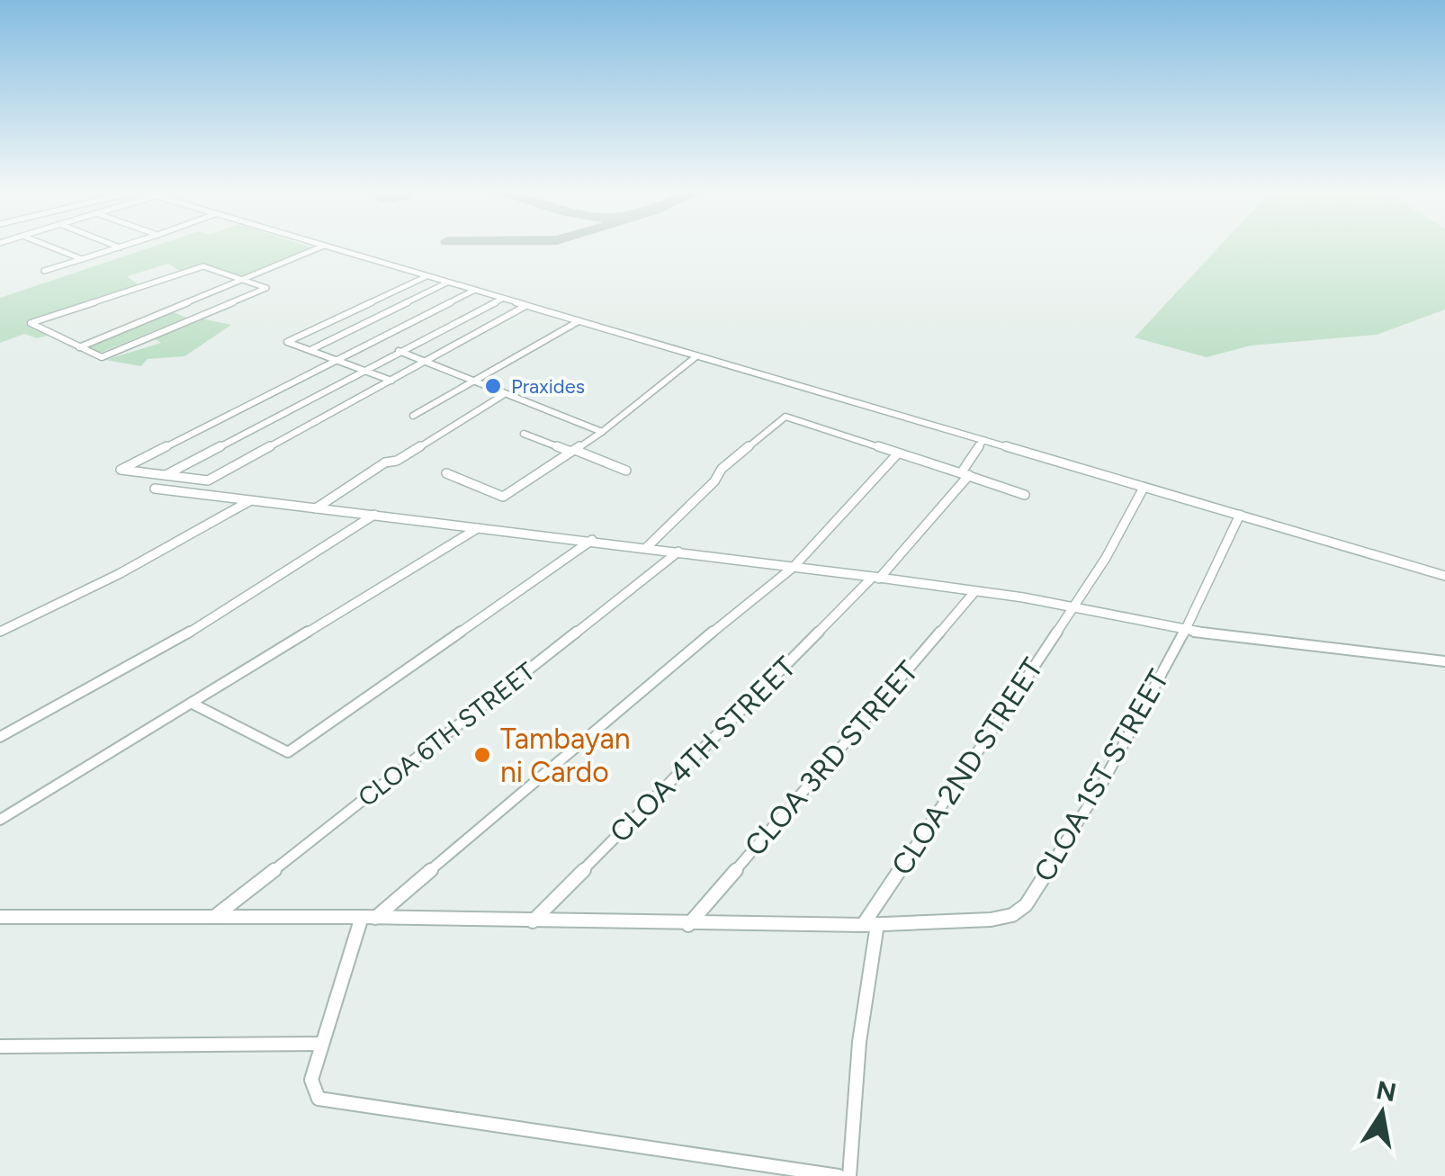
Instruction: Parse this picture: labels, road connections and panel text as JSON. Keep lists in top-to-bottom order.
{
  "streets": {
    "street": [
      "CLOA 6TH STREET",
      "CLOA 4TH STREET",
      "CLOA 3RD STREET",
      "CLOA 2ND STREET",
      "CLOA 1ST STREET"
    ]
  },
  "places": ["Praxides", "Tambayan ni Cardo"],
  "north": "top"
}
